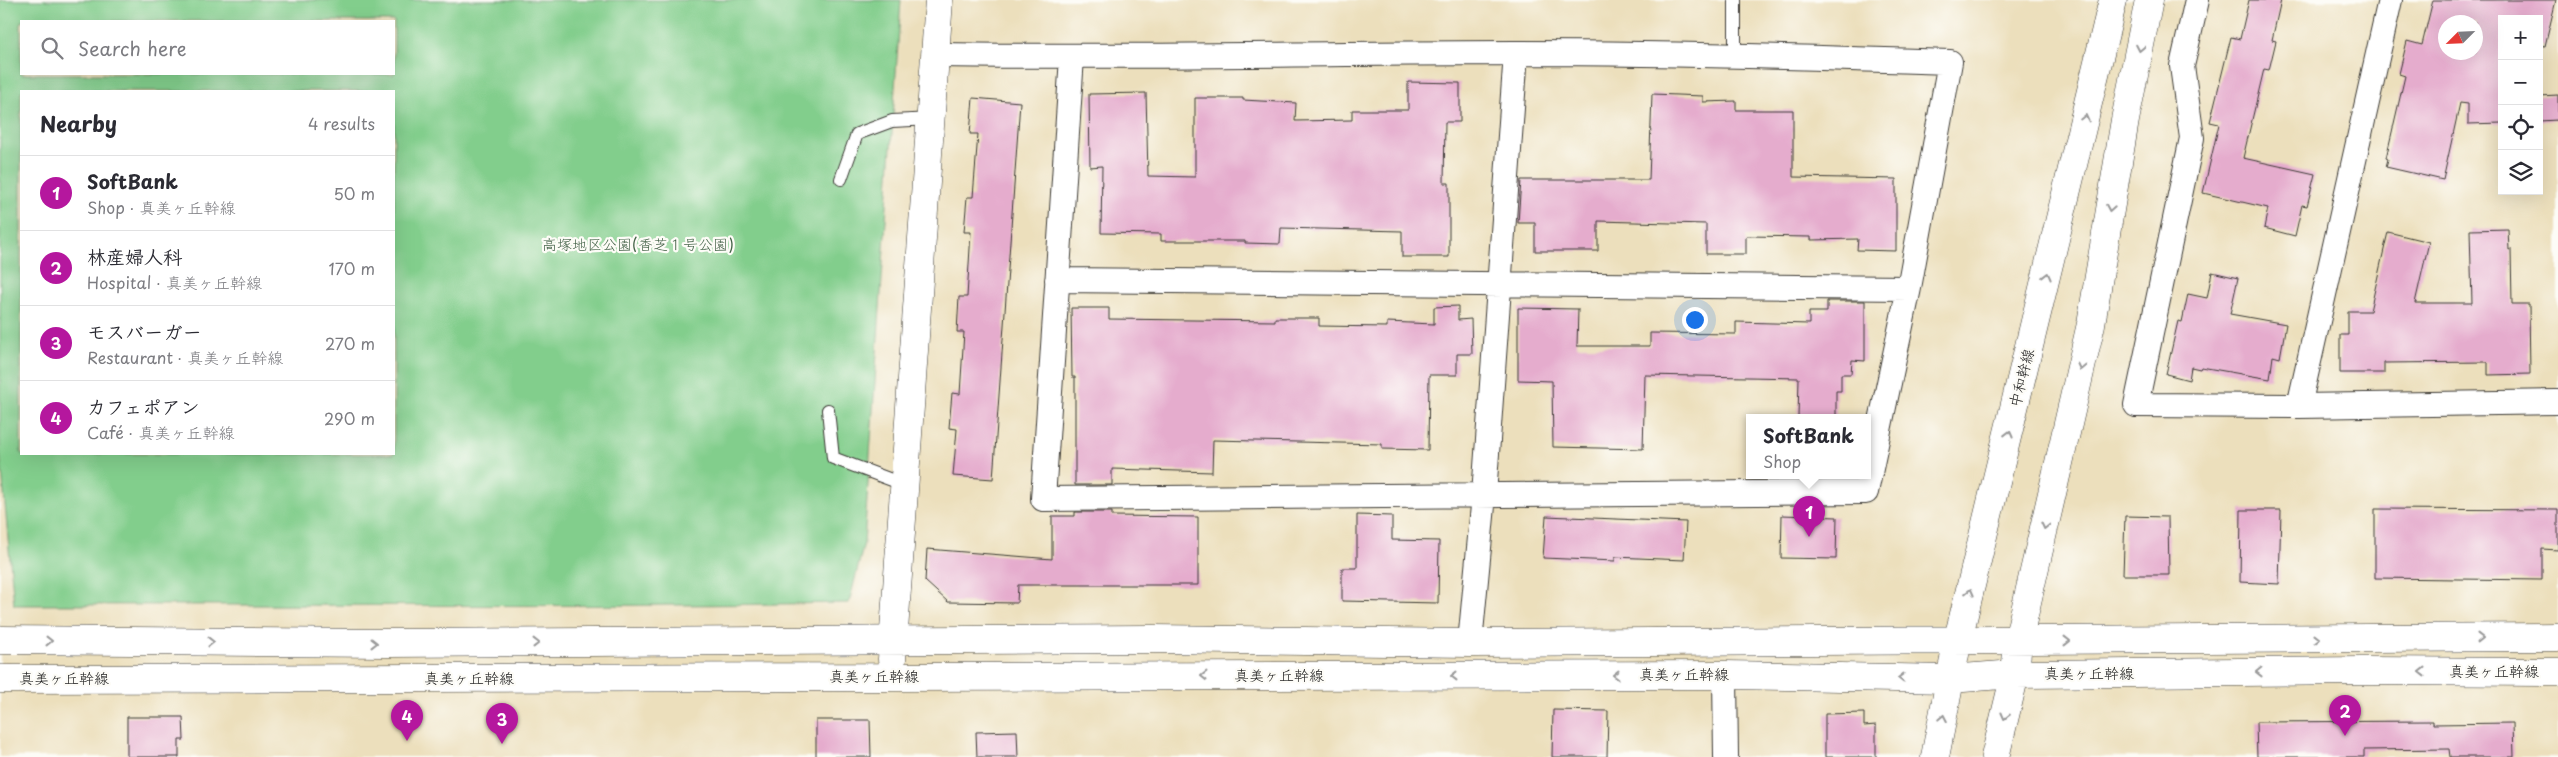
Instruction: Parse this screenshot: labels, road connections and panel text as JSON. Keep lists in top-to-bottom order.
{
  "streets": {
    "street": ["中和幹線", "真美ヶ丘幹線"]
  },
  "crossings": [
    ["中和幹線", "真美ヶ丘幹線"]
  ],
  "parks": ["高塚地区公園(香芝１号公園)"],
  "north": "bottom left",
  "page": {
    "map_buttons": ["+", "−"],
    "search": "Search here",
    "heading": ["Nearby", "4 results"],
    "list": [
      {
        "mark": "1",
        "name": "SoftBank",
        "note": "Shop · 真美ヶ丘幹線",
        "value": "50 m"
      },
      {
        "mark": "2",
        "name": "林産婦人科",
        "note": "Hospital · 真美ヶ丘幹線",
        "value": "170 m"
      },
      {
        "mark": "3",
        "name": "モスバーガー",
        "note": "Restaurant · 真美ヶ丘幹線",
        "value": "270 m"
      },
      {
        "mark": "4",
        "name": "カフェポアン",
        "note": "Café · 真美ヶ丘幹線",
        "value": "290 m"
      }
    ],
    "popup": ["SoftBank", "Shop"],
    "pins": [
      "1",
      "2",
      "4",
      "3"
    ]
  }
}
